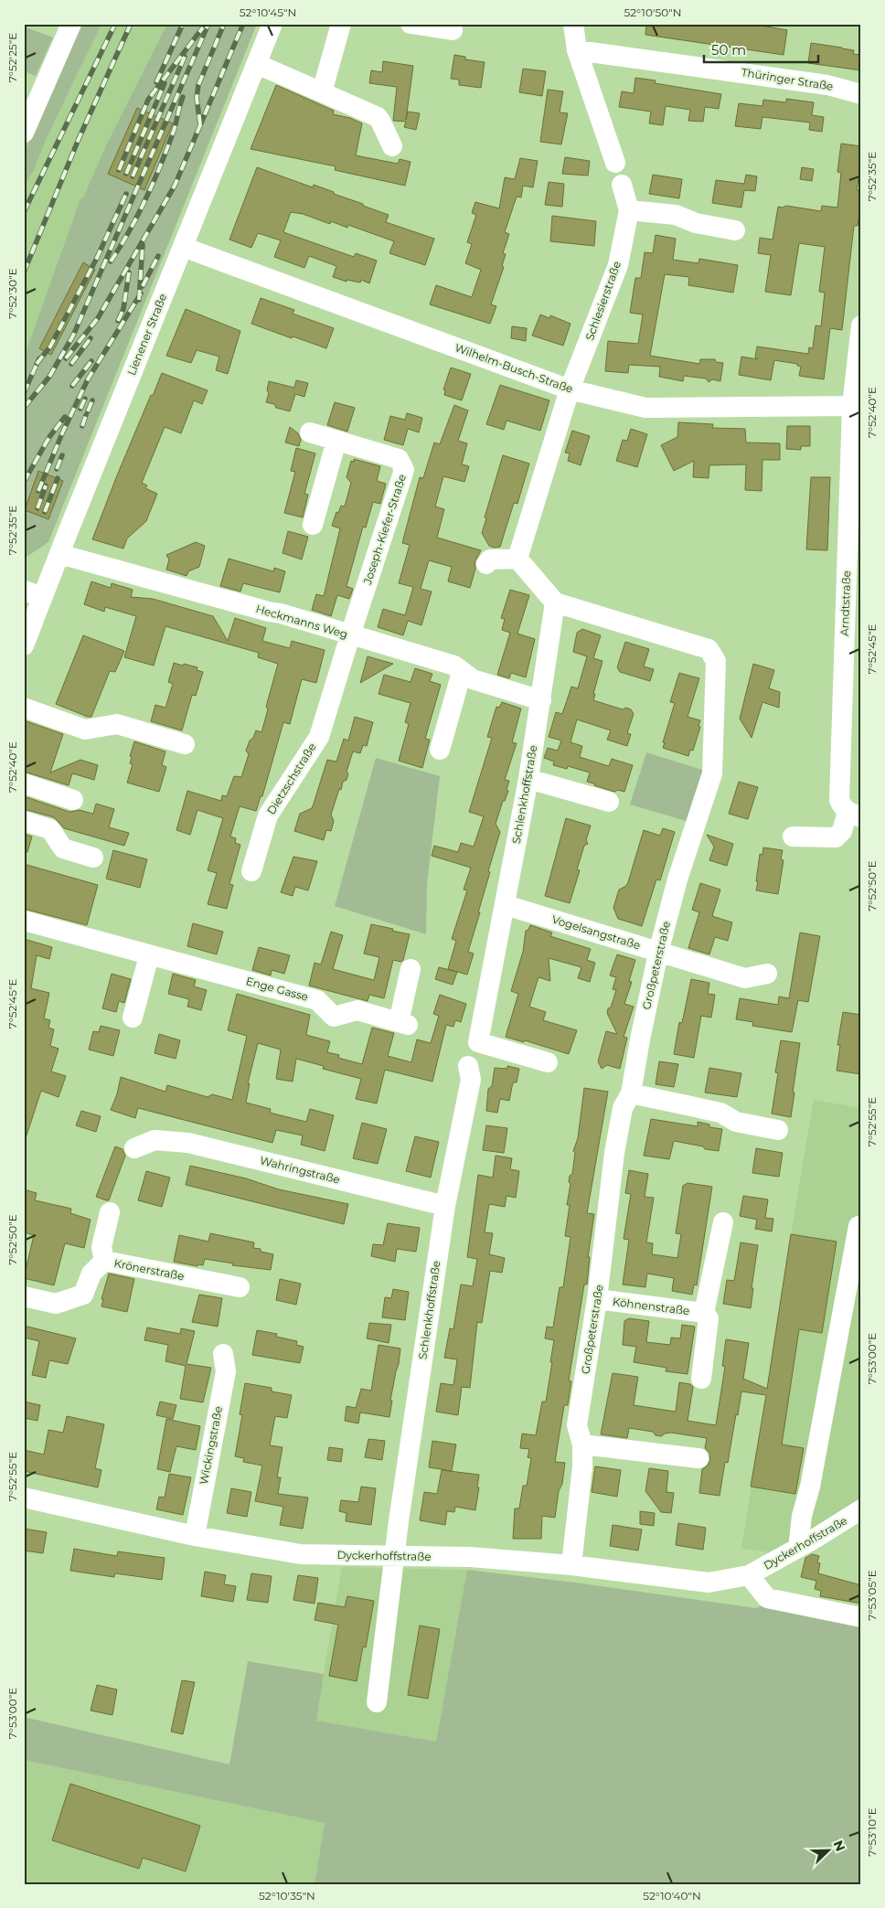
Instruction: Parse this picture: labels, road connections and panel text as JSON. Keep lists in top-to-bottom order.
{
  "streets": {
    "street": [
      "Thüringer Straße",
      "Schlesierstraße",
      "Lienener Straße",
      "Wilhelm-Busch-Straße",
      "Joseph-Kiefer-Straße",
      "Arndtstraße",
      "Heckmanns Weg",
      "Dietzschstraße",
      "Schlenkhoffstraße",
      "Vogelsangstraße",
      "Großpeterstraße",
      "Enge Gasse",
      "Wahringstraße",
      "Krönerstraße",
      "Köhnenstraße",
      "Wickingstraße",
      "Dyckerhoffstraße"
    ]
  },
  "crossings": [
    ["Schlesierstraße", "Wilhelm-Busch-Straße"],
    ["Lienener Straße", "Wilhelm-Busch-Straße"],
    ["Lienener Straße", "Heckmanns Weg"],
    ["Wilhelm-Busch-Straße", "Arndtstraße"],
    ["Joseph-Kiefer-Straße", "Heckmanns Weg"],
    ["Joseph-Kiefer-Straße", "Dietzschstraße"],
    ["Heckmanns Weg", "Dietzschstraße"],
    ["Heckmanns Weg", "Schlenkhoffstraße"],
    ["Schlenkhoffstraße", "Vogelsangstraße"],
    ["Schlenkhoffstraße", "Großpeterstraße"],
    ["Schlenkhoffstraße", "Wahringstraße"],
    ["Schlenkhoffstraße", "Dyckerhoffstraße"],
    ["Vogelsangstraße", "Großpeterstraße"],
    ["Großpeterstraße", "Köhnenstraße"],
    ["Großpeterstraße", "Dyckerhoffstraße"],
    ["Wickingstraße", "Dyckerhoffstraße"]
  ],
  "scale_bar": "50 m",
  "north": "top right",
  "coordinates": [
    "52°10'45\"N",
    "52°10'50\"N",
    "7°52'25\"E",
    "7°52'35\"E",
    "7°52'30\"E",
    "7°52'40\"E",
    "7°52'45\"E",
    "7°52'50\"E",
    "7°52'55\"E",
    "7°53'00\"E",
    "7°53'05\"E",
    "7°53'10\"E",
    "52°10'35\"N",
    "52°10'40\"N"
  ]
}
